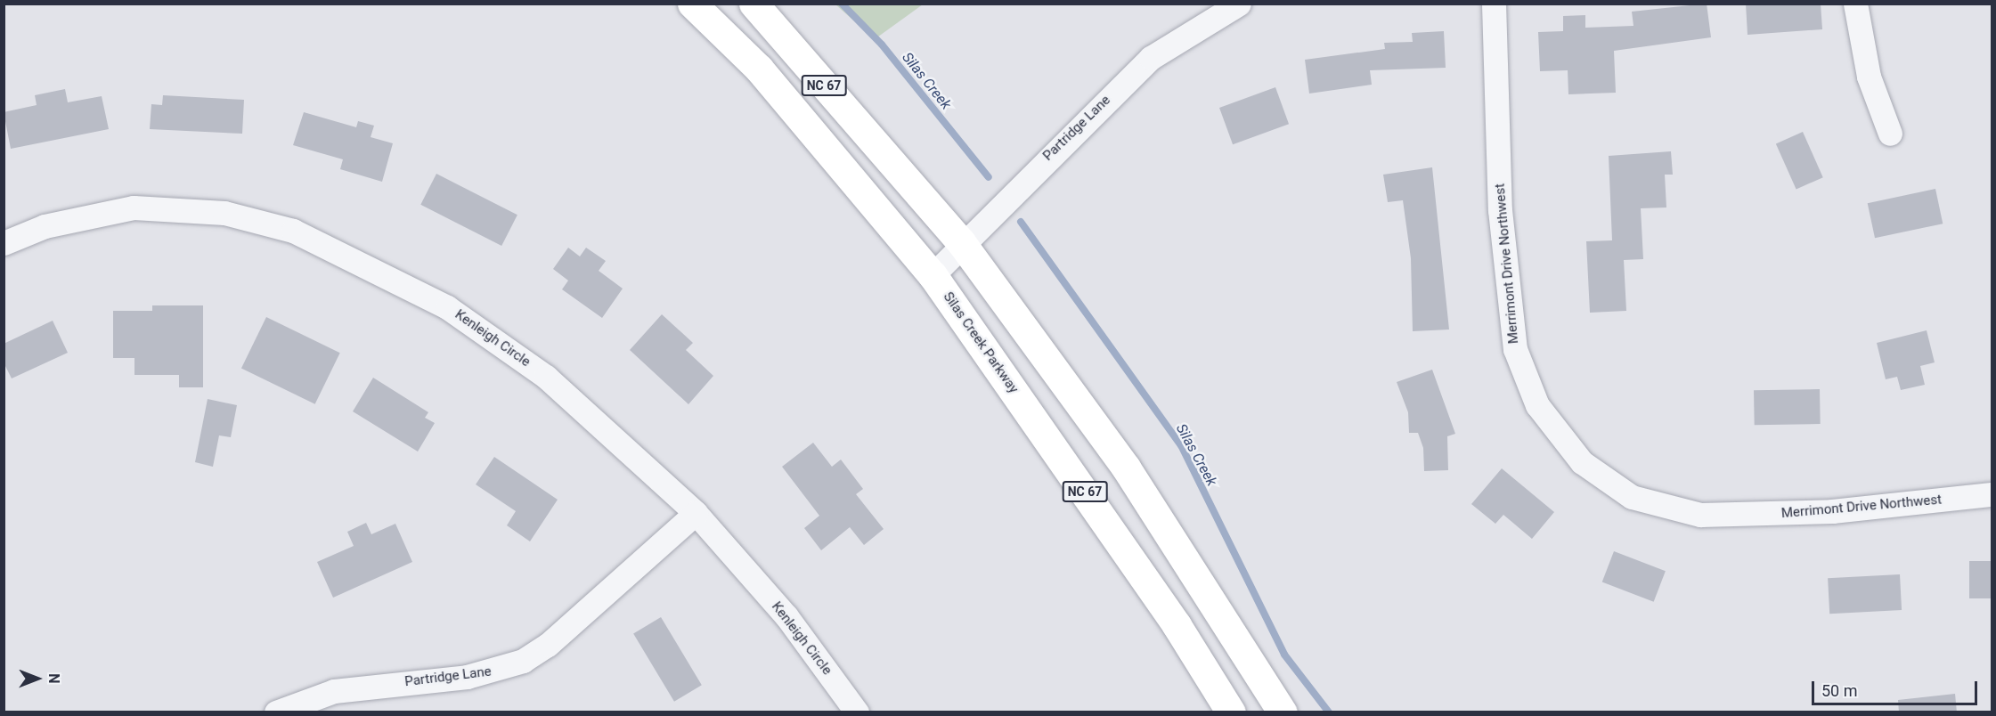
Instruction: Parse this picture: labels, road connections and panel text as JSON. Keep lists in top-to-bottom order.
{
  "streets": {
    "main road": ["NC 67", "Silas Creek Parkway"],
    "street": ["Partridge Lane", "Merrimont Drive Northwest", "Kenleigh Circle"]
  },
  "crossings": [
    ["NC 67", "Partridge Lane"],
    ["Partridge Lane", "Kenleigh Circle"],
    ["Partridge Lane", "Silas Creek Parkway"]
  ],
  "water": ["Silas Creek"],
  "scale_bar": "50 m",
  "north": "right"
}
